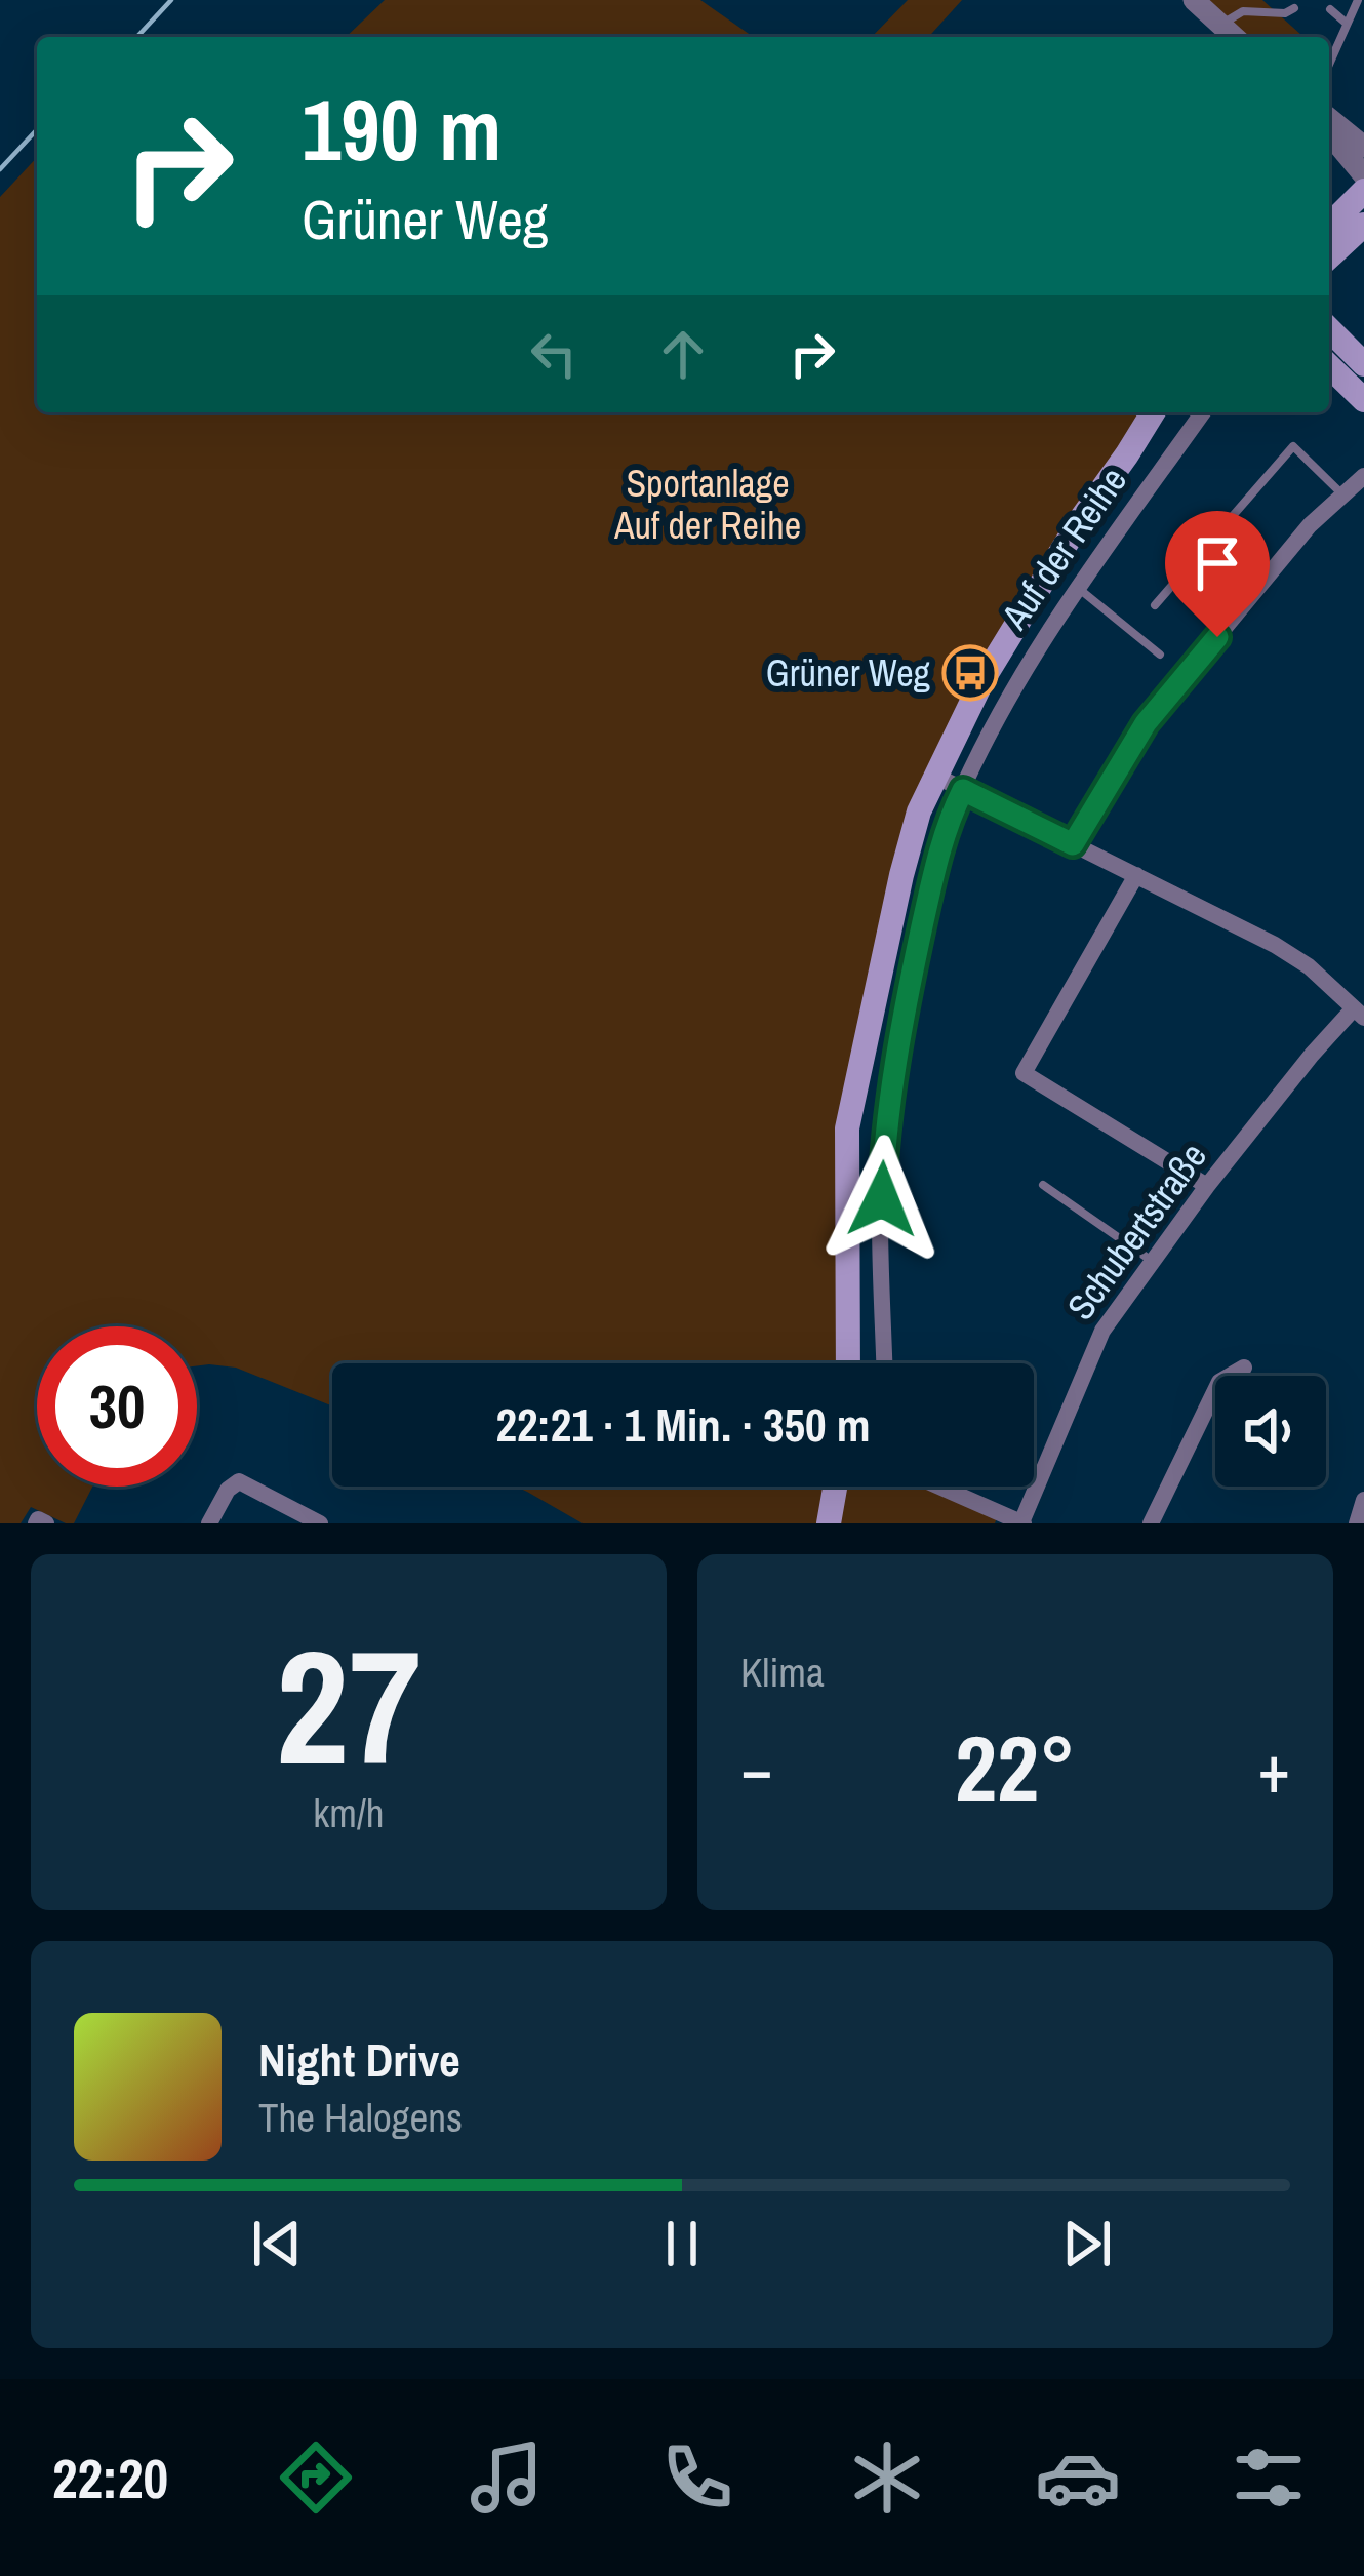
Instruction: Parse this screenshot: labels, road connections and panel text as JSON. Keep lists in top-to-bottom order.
{
  "streets": {
    "main road": ["Auf der Reihe"],
    "street": ["Schubertstraße"]
  },
  "parks": ["Sportanlage Auf der Reihe"],
  "places": {
    "bus stop": ["Grüner Weg"]
  },
  "page": {
    "turn": ["190 m", "Grüner Weg"],
    "limit": "30",
    "trip": "22:21 · 1 Min. · 350 m",
    "tile": [
      ["27", "km/h"],
      "Klima"
    ],
    "heat": ["−", "22°", "+"],
    "song": ["Night Drive", "The Halogens"],
    "tabs": "22:20"
  }
}
